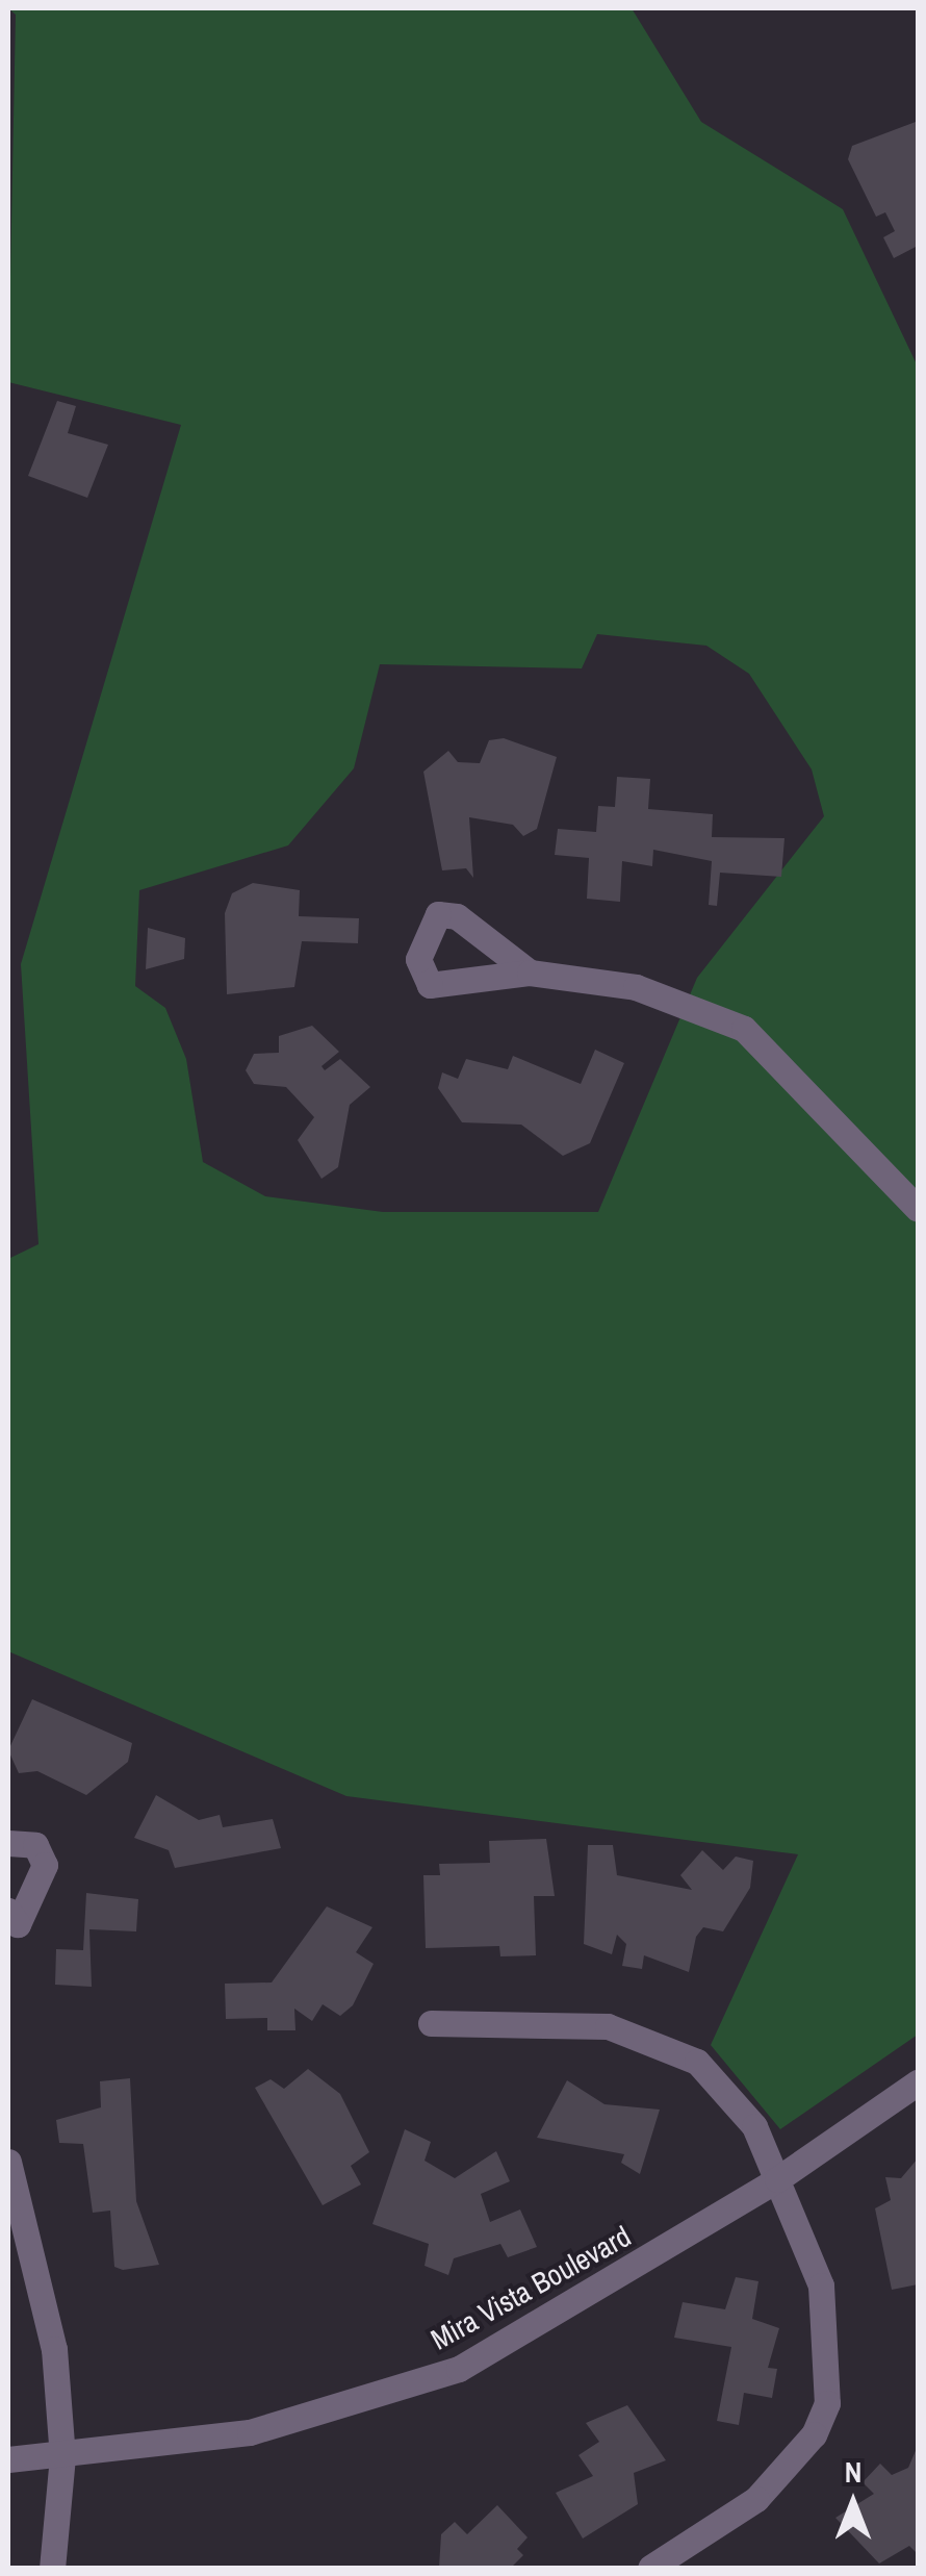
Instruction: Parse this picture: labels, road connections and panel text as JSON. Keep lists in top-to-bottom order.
{
  "streets": {
    "street": ["Mira Vista Boulevard"]
  },
  "north": "top"
}
